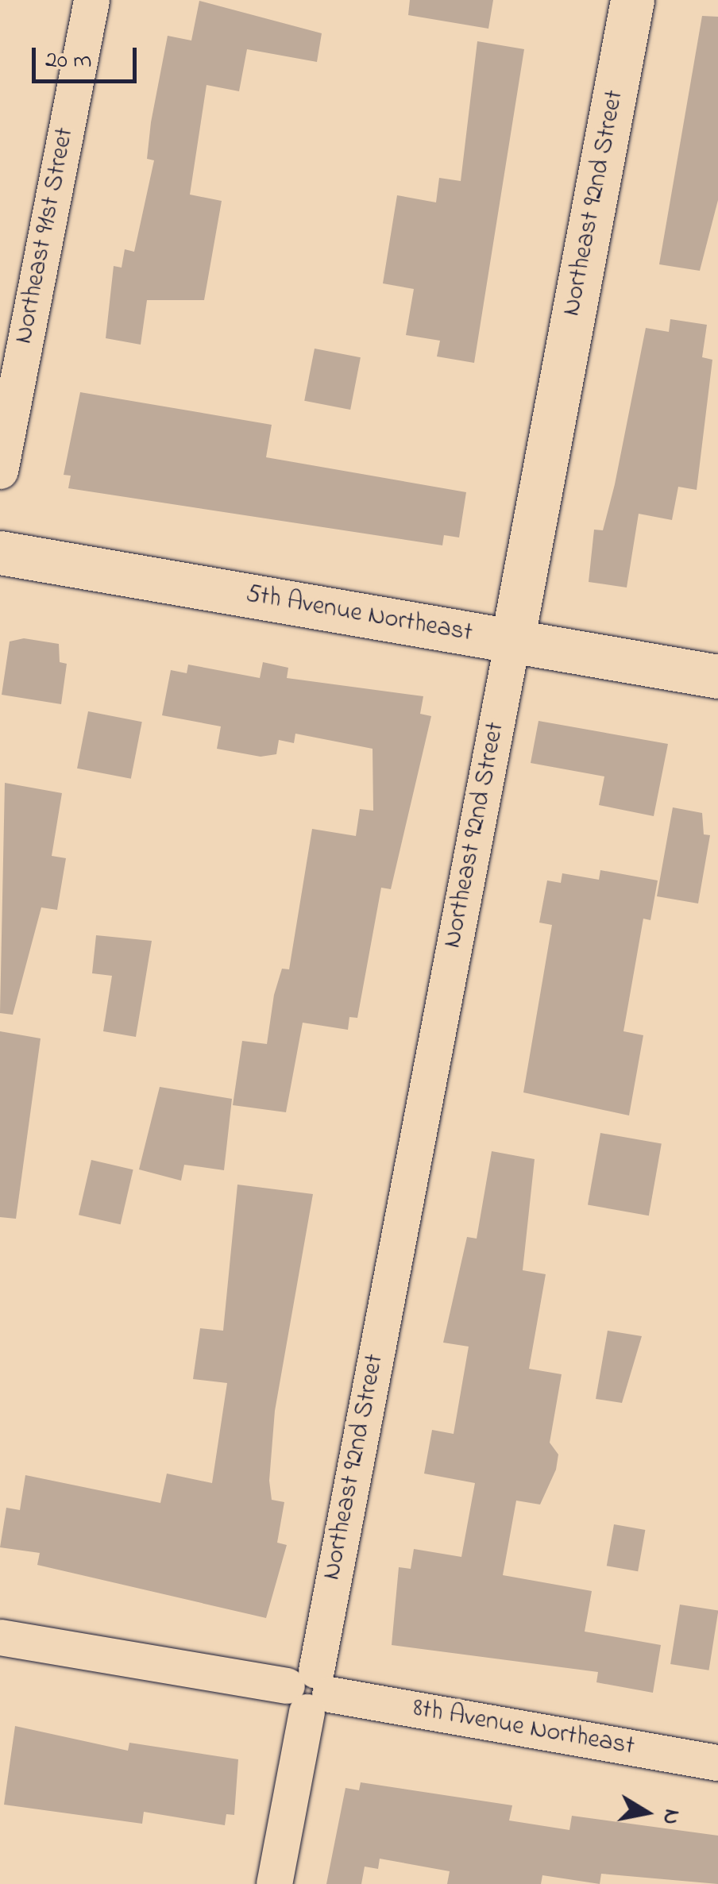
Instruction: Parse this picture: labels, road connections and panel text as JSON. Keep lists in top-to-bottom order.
{
  "streets": {
    "main road": ["Northeast 92nd Street", "5th Avenue Northeast"],
    "street": ["Northeast 91st Street", "8th Avenue Northeast"]
  },
  "crossings": [
    ["Northeast 92nd Street", "5th Avenue Northeast"],
    ["Northeast 92nd Street", "8th Avenue Northeast"]
  ],
  "scale_bar": "20 m",
  "north": "right"
}
